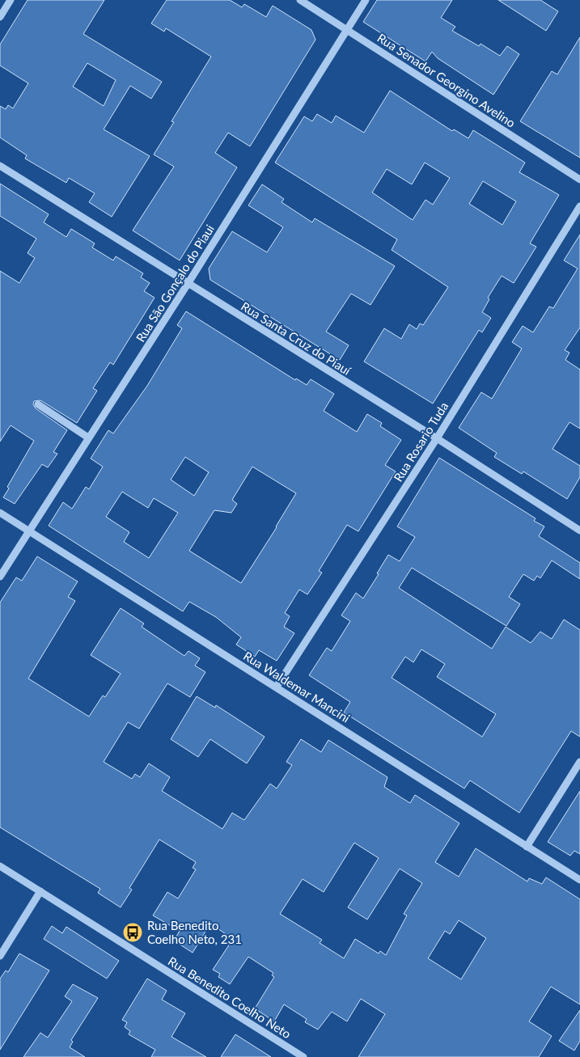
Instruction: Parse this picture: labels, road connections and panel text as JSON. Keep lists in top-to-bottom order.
{
  "streets": {
    "street": [
      "Rua Senador Georgino Avelino",
      "Rua São Gonçalo do Piaui",
      "Rua Santa Cruz do Piauí",
      "Rua Rosario Tuda",
      "Rua Waldemar Mancini",
      "Rua Benedito Coelho Neto"
    ]
  },
  "crossings": [
    ["Rua Senador Georgino Avelino", "Rua São Gonçalo do Piaui"],
    ["Rua São Gonçalo do Piaui", "Rua Santa Cruz do Piauí"],
    ["Rua São Gonçalo do Piaui", "Rua Waldemar Mancini"],
    ["Rua Santa Cruz do Piauí", "Rua Rosario Tuda"],
    ["Rua Rosario Tuda", "Rua Waldemar Mancini"]
  ],
  "places": {
    "bus stop": ["Rua Benedito Coelho Neto, 231"]
  }
}
